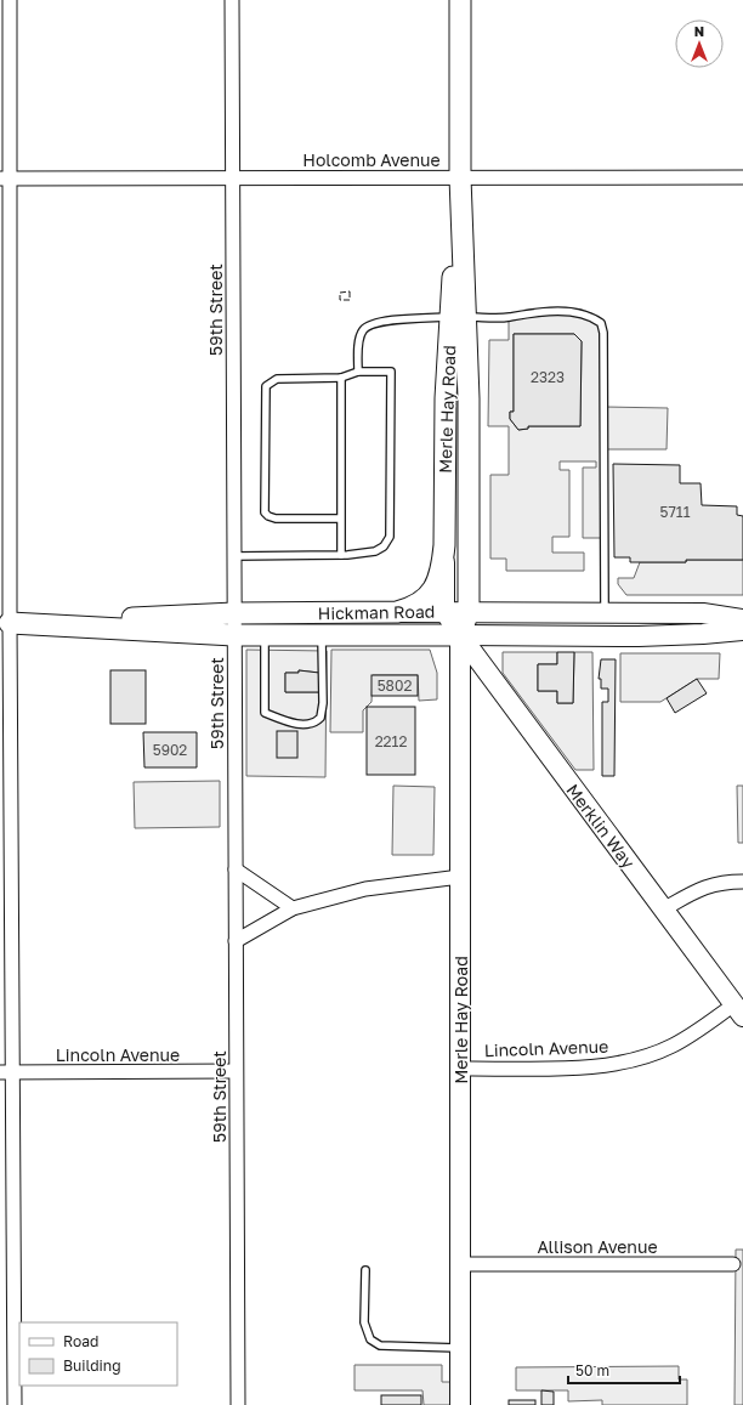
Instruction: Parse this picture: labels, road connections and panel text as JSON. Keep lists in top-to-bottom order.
{
  "streets": {
    "main road": ["Merle Hay Road", "Hickman Road", "Merklin Way"],
    "street": [
      "Holcomb Avenue",
      "59th Street",
      "Lincoln Avenue",
      "Allison Avenue"
    ]
  },
  "crossings": [
    ["Holcomb Avenue", "59th Street"],
    ["Holcomb Avenue", "Merle Hay Road"],
    ["59th Street", "Hickman Road"],
    ["59th Street", "Lincoln Avenue"],
    ["Merle Hay Road", "Hickman Road"],
    ["Merle Hay Road", "Merklin Way"],
    ["Merle Hay Road", "Lincoln Avenue"],
    ["Merle Hay Road", "Allison Avenue"],
    ["Hickman Road", "Merklin Way"],
    ["Merklin Way", "Lincoln Avenue"]
  ],
  "house_numbers": [
    "2323",
    "5711",
    "5802",
    "2212",
    "5902"
  ],
  "legend": ["Road", "Building"],
  "scale_bar": "50 m",
  "north": "top"
}
